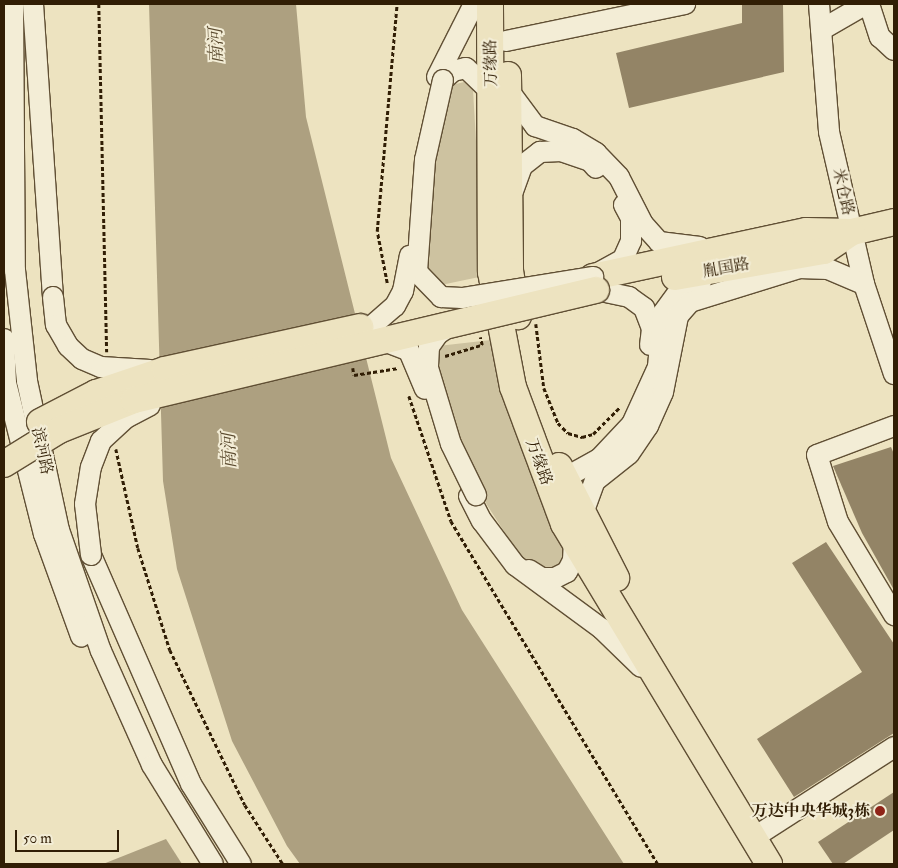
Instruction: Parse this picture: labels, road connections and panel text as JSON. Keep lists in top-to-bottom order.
{
  "streets": {
    "main road": ["万缘路", "胤国路"],
    "street": ["米仓路", "滨河路"]
  },
  "crossings": [
    ["米仓路", "胤国路"]
  ],
  "water": ["南河"],
  "places": ["万达中央华城3栋"],
  "scale_bar": "50 m"
}
